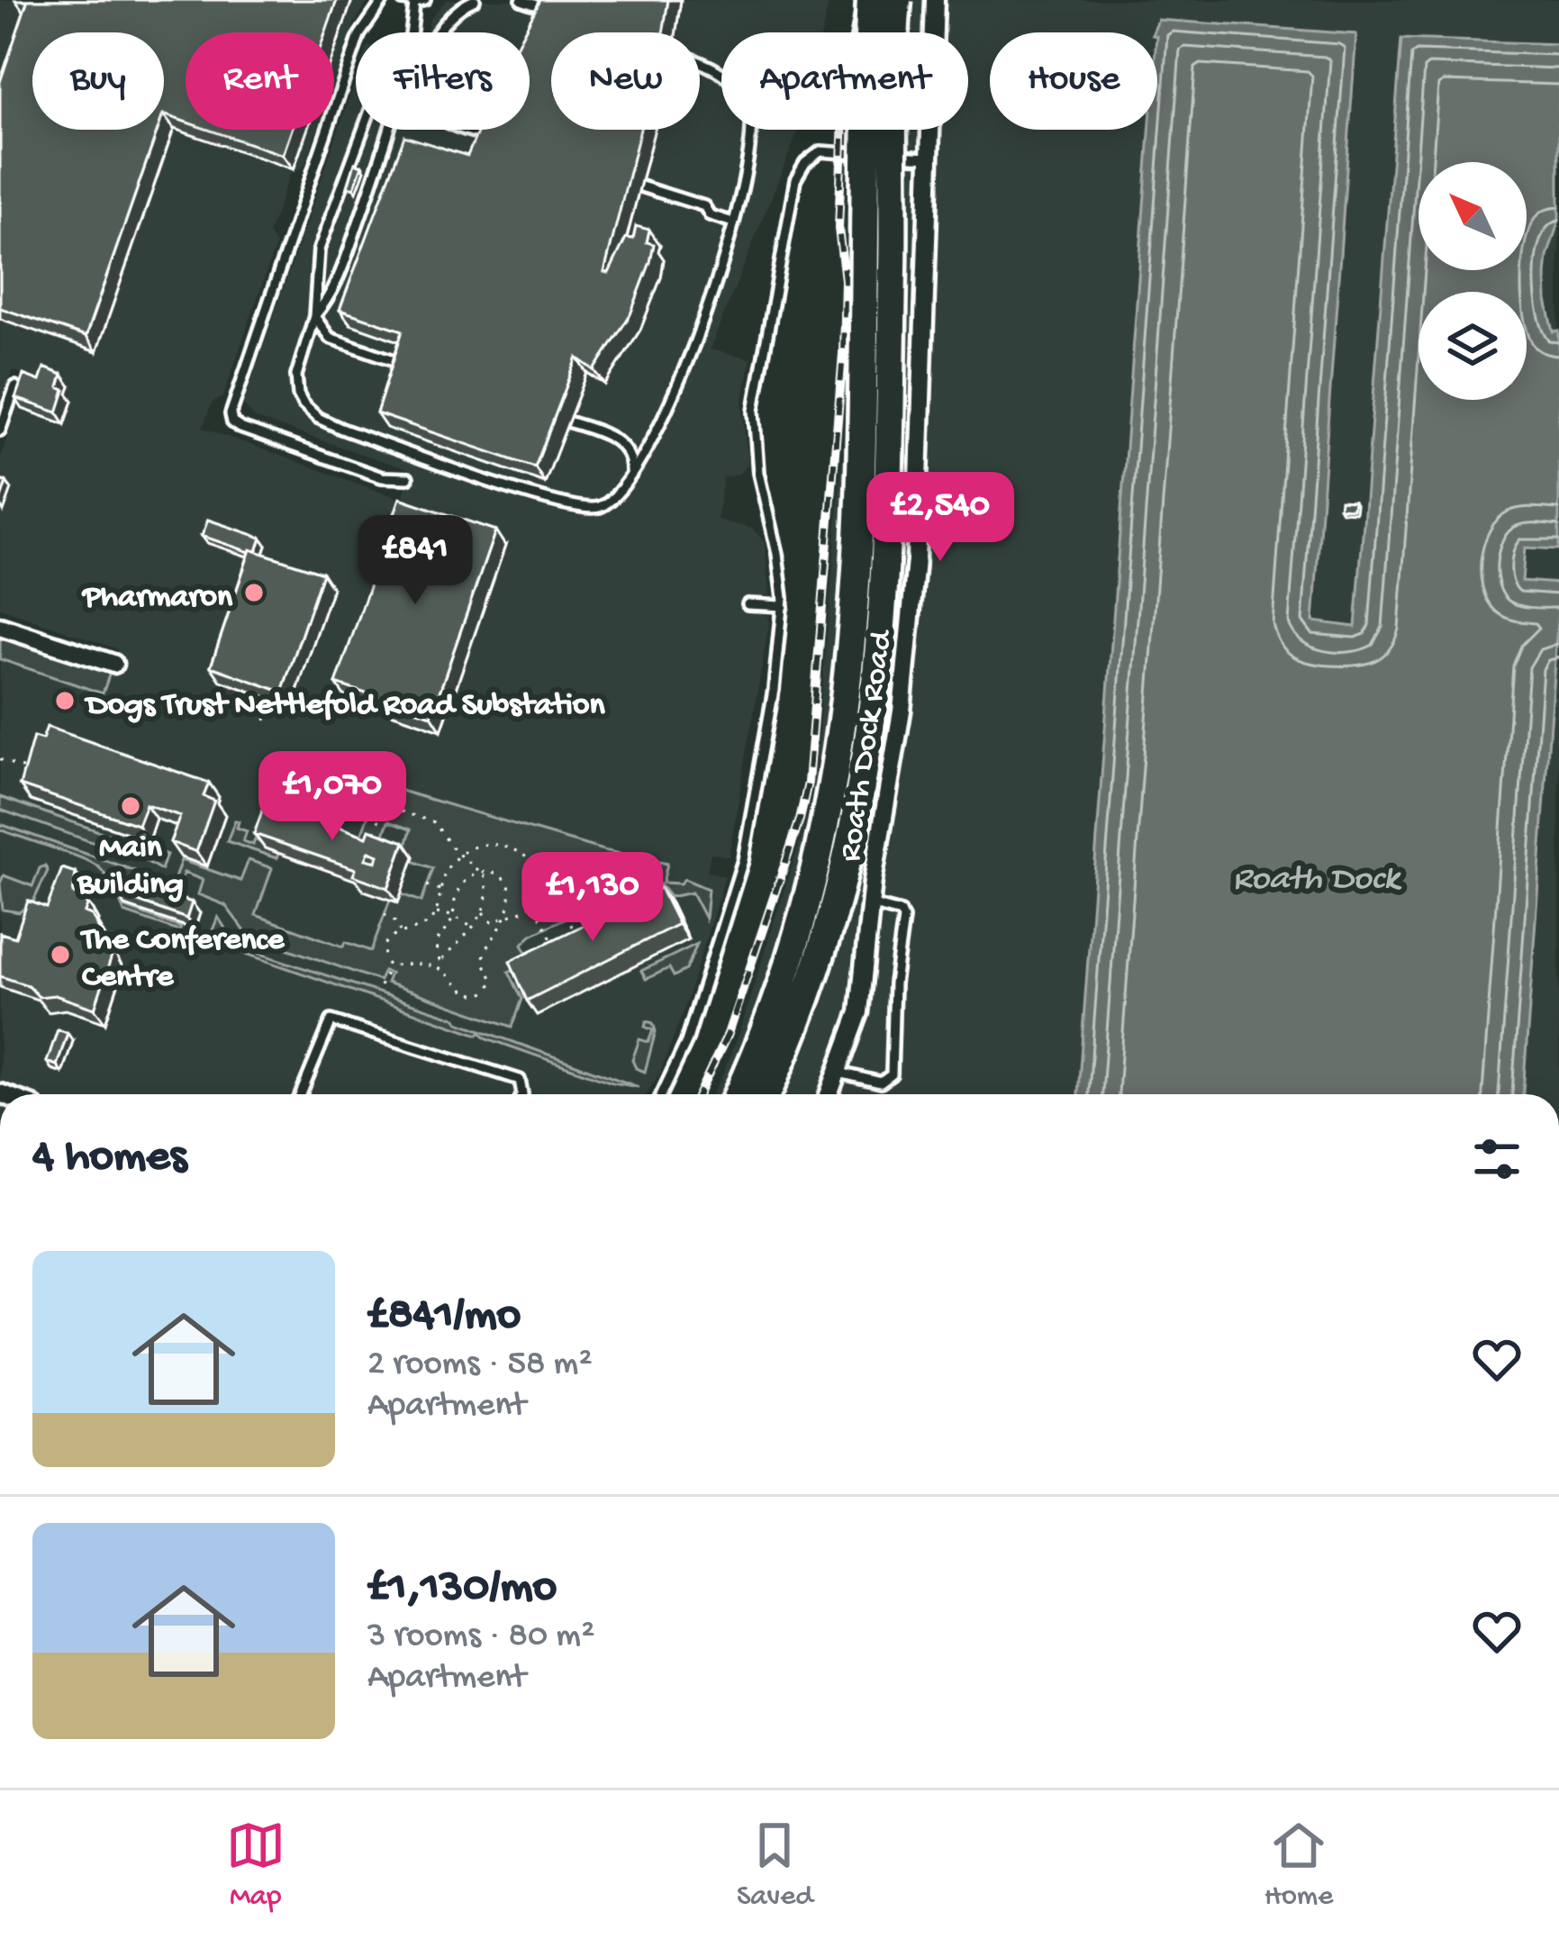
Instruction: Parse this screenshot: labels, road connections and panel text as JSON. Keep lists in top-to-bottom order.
{
  "streets": {
    "street": ["Roath Dock Road"]
  },
  "water": ["Roath Dock"],
  "places": [
    "Pharmaron",
    "Dogs Trust Nettlefold Road Substation",
    "Main Building",
    "The Conference Centre"
  ],
  "north": "top left",
  "page": {
    "chip": [
      "Buy",
      "Rent",
      "Filters",
      "New",
      "Apartment",
      "House"
    ],
    "price": [
      "£2,540",
      "£841",
      "£1,070",
      "£1,130"
    ],
    "heading": "4 homes",
    "list": [
      {
        "name": "£841/mo",
        "note": "2 rooms · 58 m² · Apartment"
      },
      {
        "name": "£1,130/mo",
        "note": "3 rooms · 80 m² · Apartment"
      }
    ],
    "tabs": ["Map", "Saved", "Home"]
  }
}
